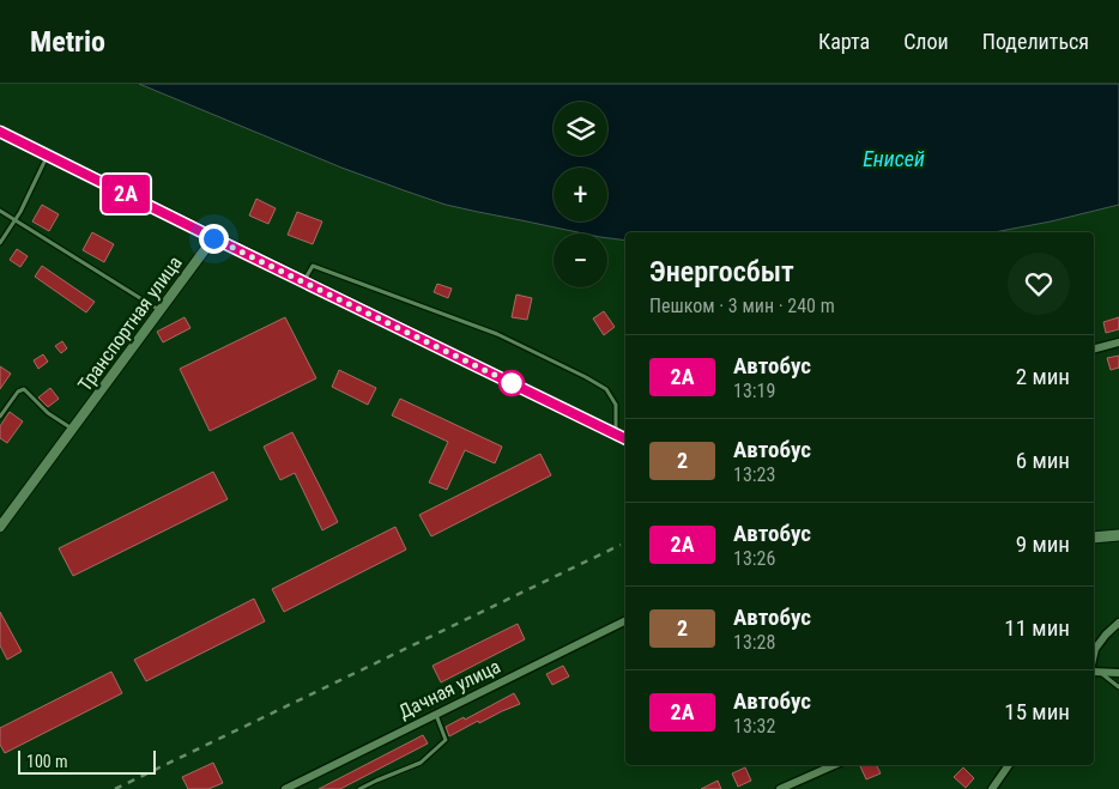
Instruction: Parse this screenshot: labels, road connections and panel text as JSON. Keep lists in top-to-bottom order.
{
  "streets": {
    "street": ["Транспортная улица", "Дачная улица"]
  },
  "water": ["Енисей"],
  "lines": ["bus line 2А"],
  "scale_bar": "100 m",
  "page": {
    "header": "Metrio",
    "nav": ["Карта", "Слои", "Поделиться"],
    "on_map": "2А",
    "map_buttons": ["+", "−"],
    "heading": ["Энергосбыт", "Пешком · 3 мин · 240 m"],
    "list": [
      {
        "mark": "2А",
        "name": "Автобус",
        "note": "13:19",
        "value": "2 мин"
      },
      {
        "mark": "2",
        "name": "Автобус",
        "note": "13:23",
        "value": "6 мин"
      },
      {
        "mark": "2А",
        "name": "Автобус",
        "note": "13:26",
        "value": "9 мин"
      },
      {
        "mark": "2",
        "name": "Автобус",
        "note": "13:28",
        "value": "11 мин"
      },
      {
        "mark": "2А",
        "name": "Автобус",
        "note": "13:32",
        "value": "15 мин"
      }
    ],
    "scale": "100 m"
  }
}
